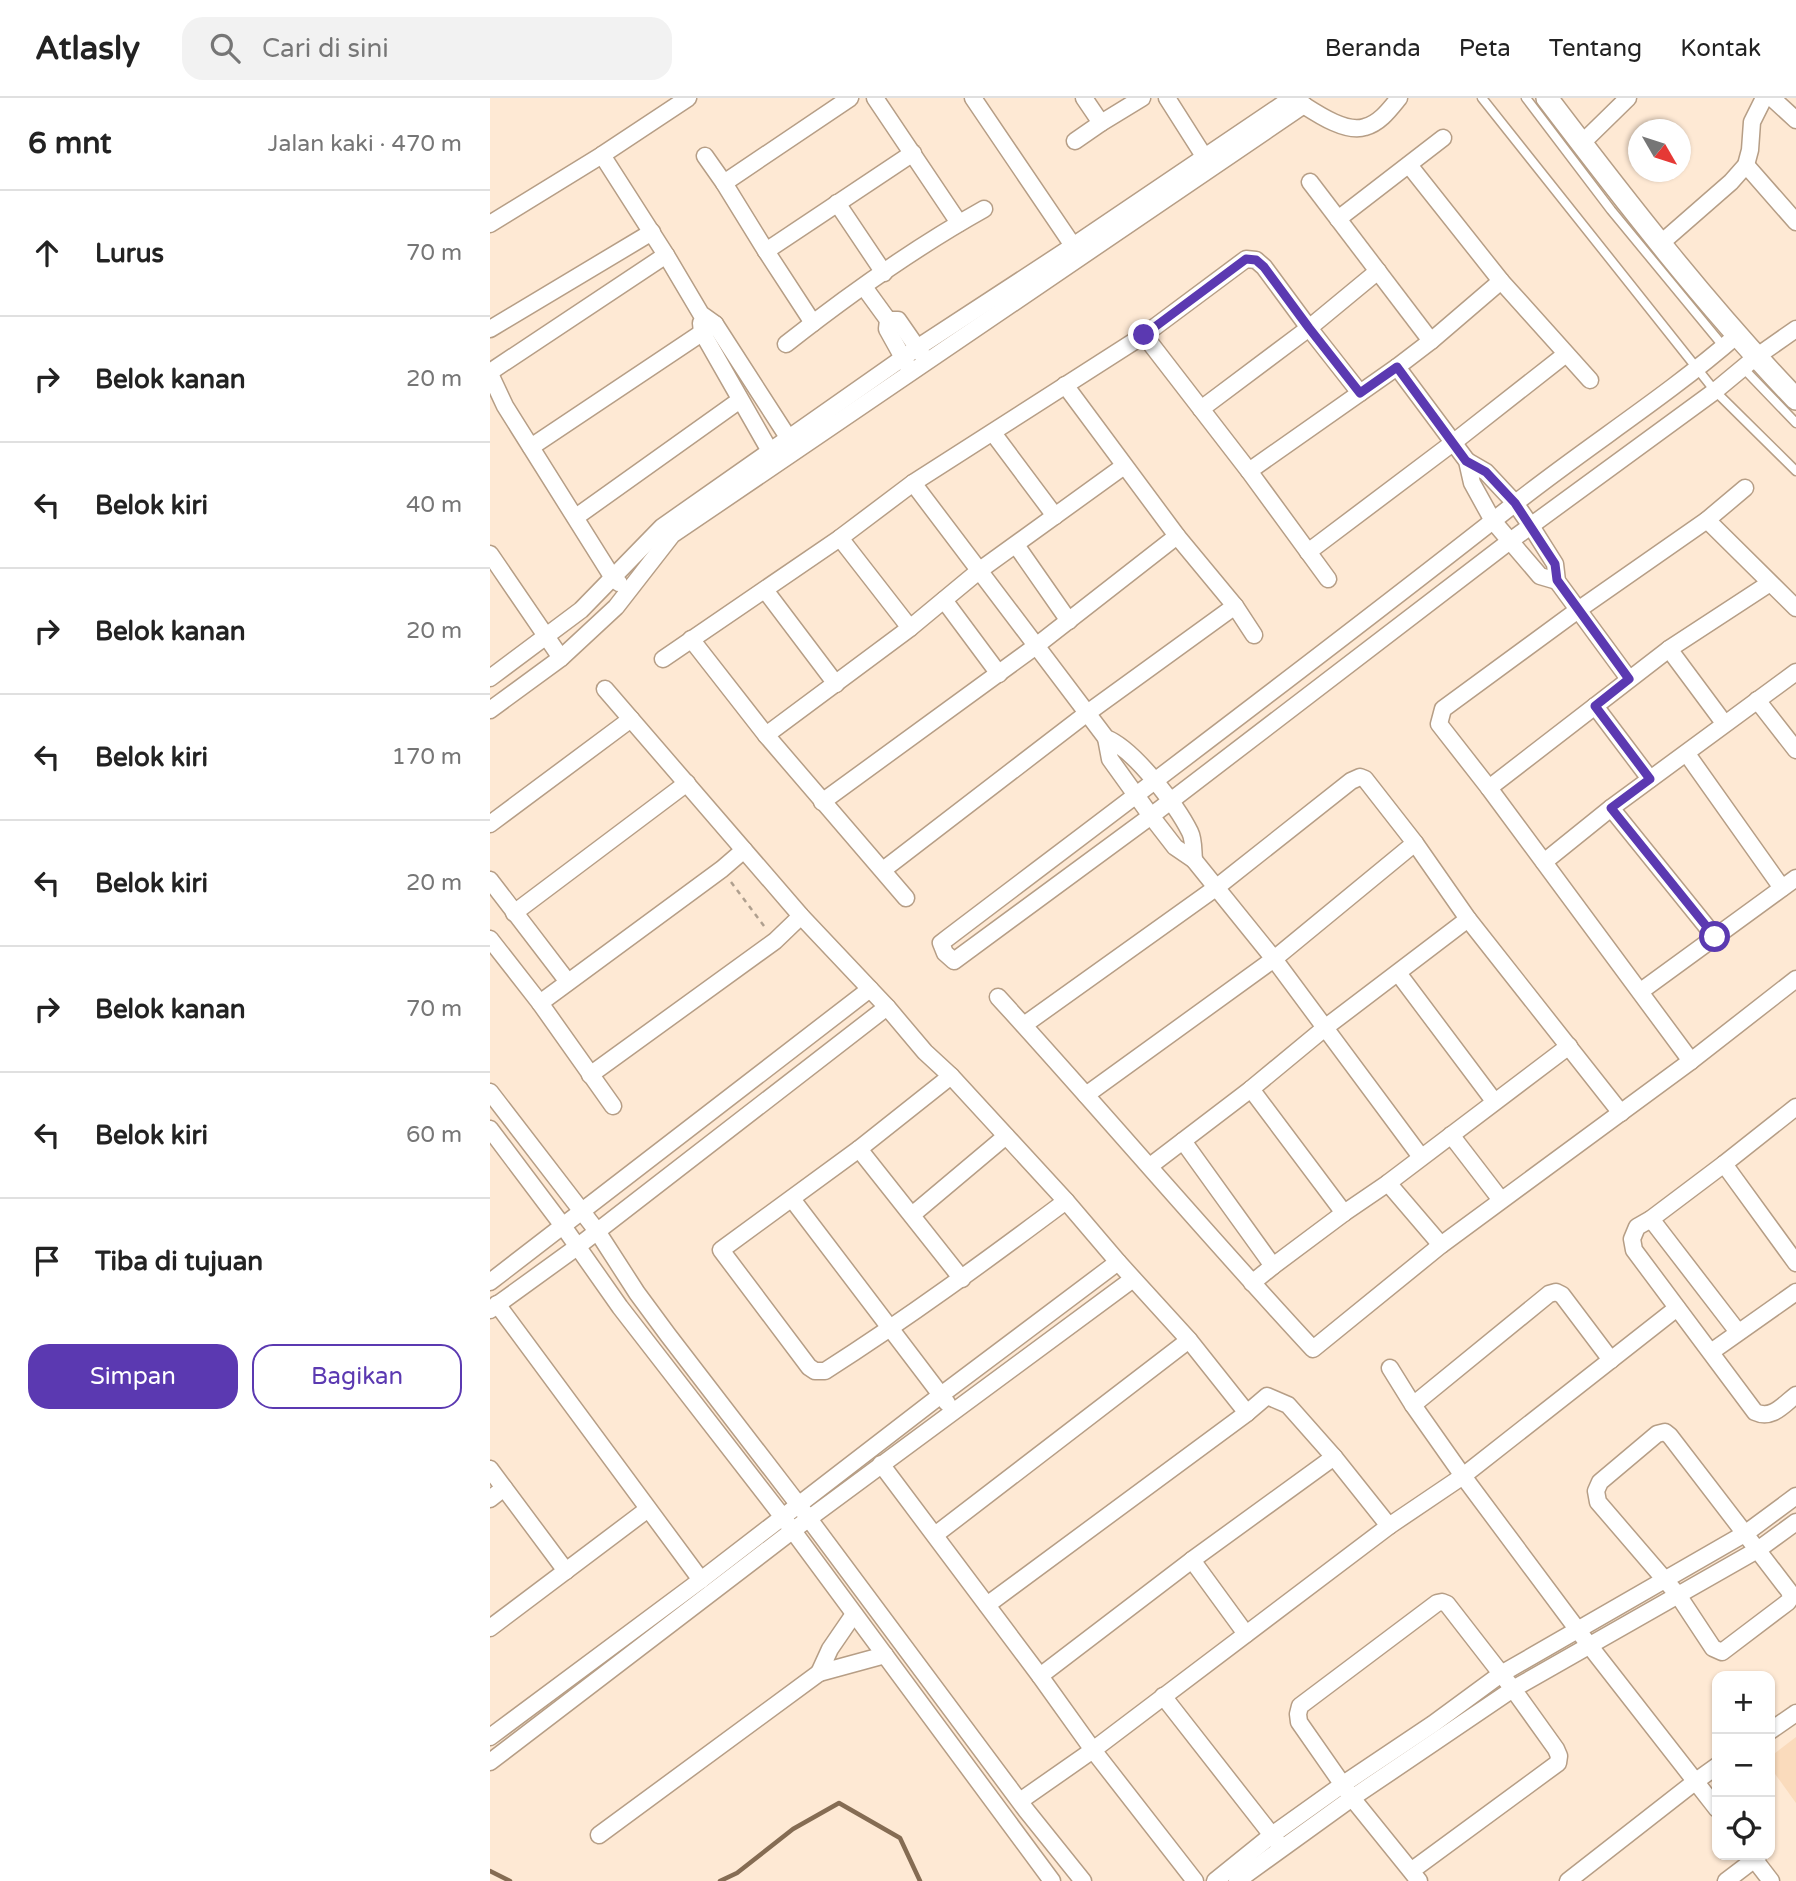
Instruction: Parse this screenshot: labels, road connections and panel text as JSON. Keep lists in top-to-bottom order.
{
  "north": "bottom right",
  "page": {
    "header": "Atlasly",
    "search": "Cari di sini",
    "nav": [
      "Beranda",
      "Peta",
      "Tentang",
      "Kontak"
    ],
    "heading": ["6 mnt", "Jalan kaki · 470 m"],
    "list": [
      ["Lurus", "70 m"],
      ["Belok kanan", "20 m"],
      ["Belok kiri", "40 m"],
      ["Belok kanan", "20 m"],
      ["Belok kiri", "170 m"],
      ["Belok kiri", "20 m"],
      ["Belok kanan", "70 m"],
      ["Belok kiri", "60 m"],
      "Tiba di tujuan"
    ],
    "buttons": ["Simpan", "Bagikan"],
    "map_buttons": ["+", "−"]
  }
}
